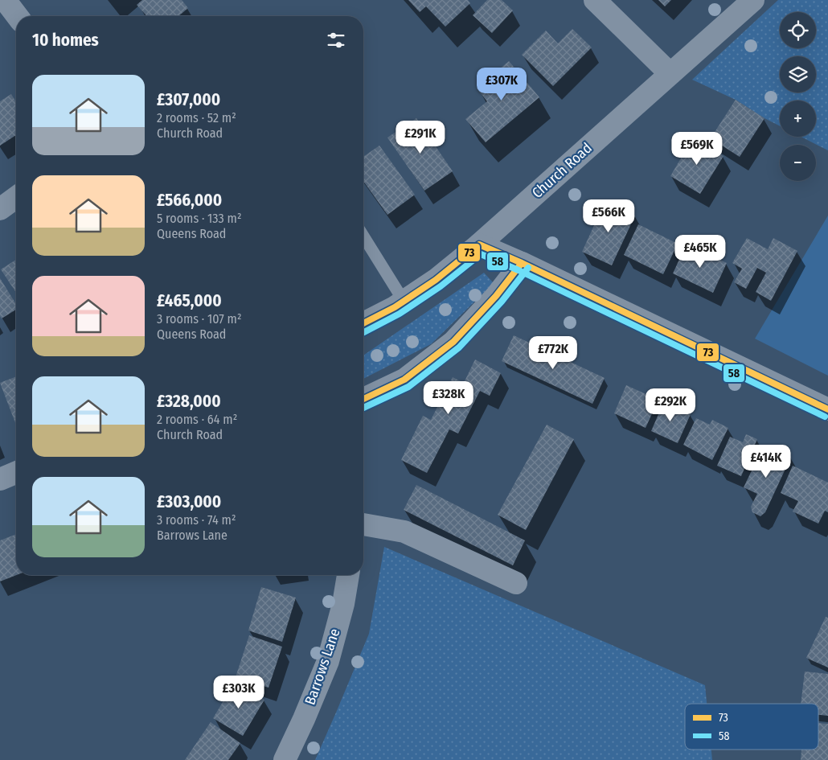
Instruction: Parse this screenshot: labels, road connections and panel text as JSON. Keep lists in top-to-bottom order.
{
  "streets": {
    "street": ["Church Road", "Barrows Lane"]
  },
  "lines": ["transit line 73", "transit line 58"],
  "legend": ["73", "58"],
  "page": {
    "map_buttons": ["+", "−"],
    "heading": "10 homes",
    "list": [
      {
        "name": "£307,000",
        "note": "2 rooms · 52 m² · Church Road"
      },
      {
        "name": "£566,000",
        "note": "5 rooms · 133 m² · Queens Road"
      },
      {
        "name": "£465,000",
        "note": "3 rooms · 107 m² · Queens Road"
      },
      {
        "name": "£328,000",
        "note": "2 rooms · 64 m² · Church Road"
      },
      {
        "name": "£303,000",
        "note": "3 rooms · 74 m² · Barrows Lane"
      }
    ],
    "price": [
      "£307K",
      "£291K",
      "£569K",
      "£566K",
      "£465K",
      "£772K",
      "£328K",
      "£292K",
      "£414K",
      "£303K"
    ]
  }
}
